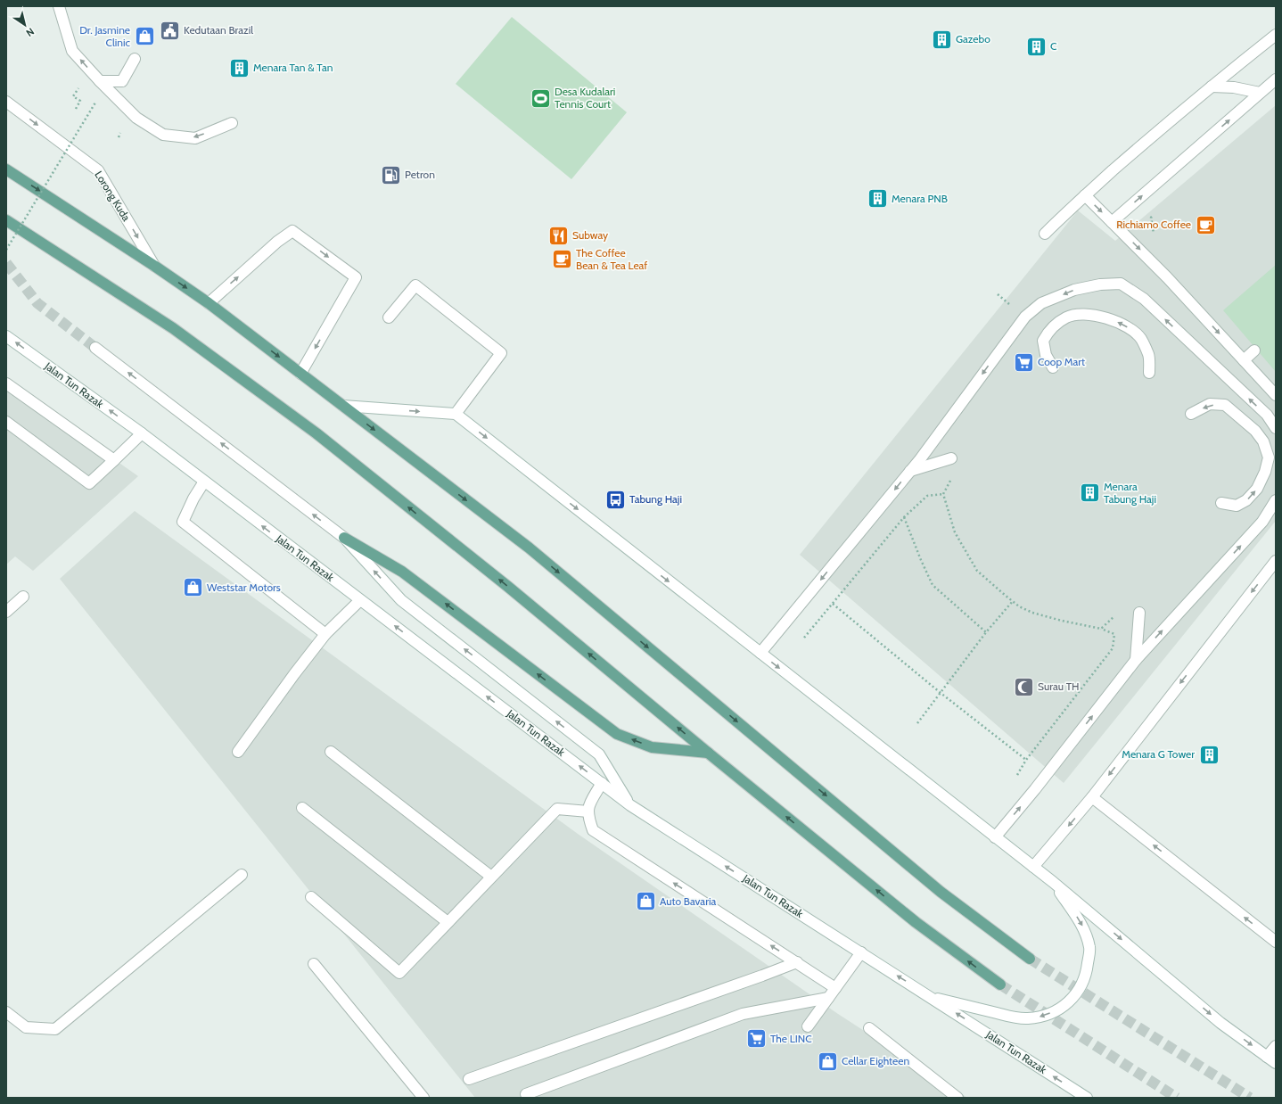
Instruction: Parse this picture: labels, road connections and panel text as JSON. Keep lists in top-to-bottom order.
{
  "streets": {
    "main road": ["Lorong Kuda", "Jalan Tun Razak"]
  },
  "places": {
    "public building": ["Kedutaan Brazil"],
    "shop": [
      "Dr. Jasmine Clinic",
      "Weststar Motors",
      "Auto Bavaria",
      "Cellar Eighteen"
    ],
    "building": [
      "Gazebo",
      "C",
      "Menara Tan & Tan",
      "Menara PNB",
      "Menara Tabung Haji",
      "Menara G Tower"
    ],
    "sports": ["Desa Kudalari Tennis Court"],
    "fuel station": ["Petron"],
    "cafe": ["Richiamo Coffee", "The Coffee Bean & Tea Leaf"],
    "restaurant": ["Subway"],
    "supermarket": ["Coop Mart", "The LINC"],
    "bus stop": ["Tabung Haji"],
    "mosque": ["Surau TH"]
  },
  "north": "bottom right"
}
